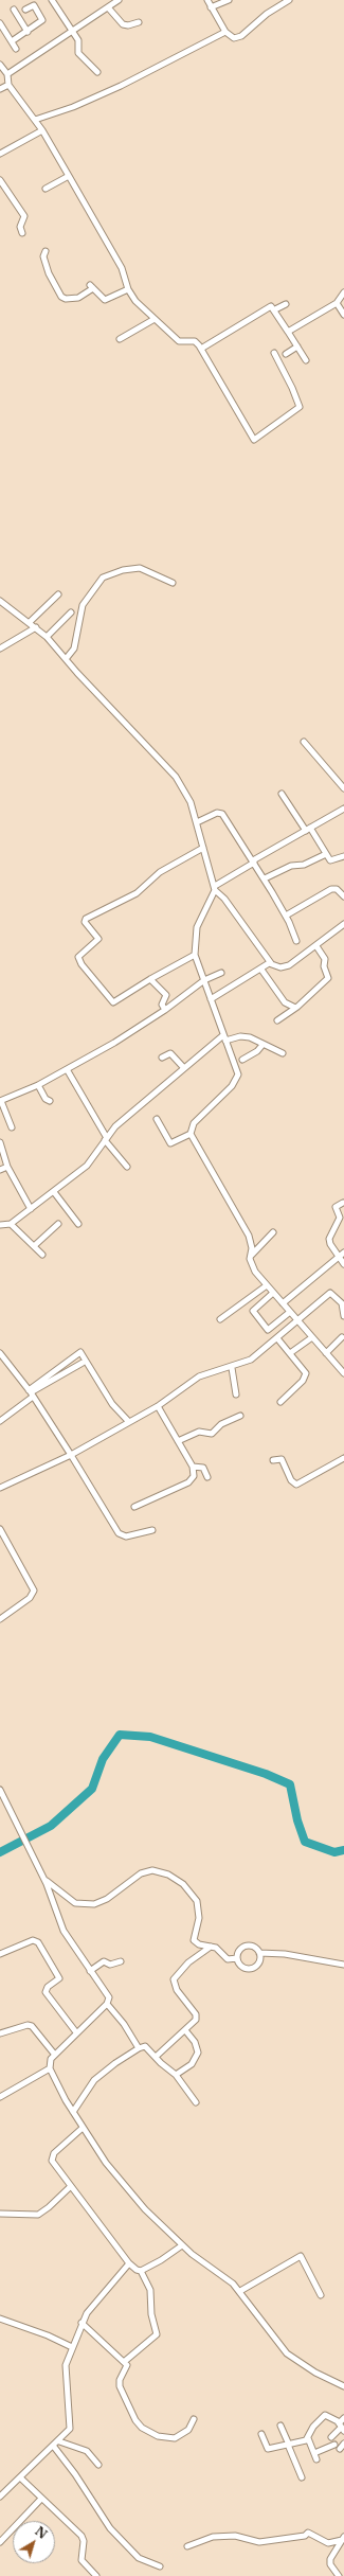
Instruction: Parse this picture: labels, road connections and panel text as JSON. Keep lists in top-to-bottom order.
{
  "north": "top right"
}
